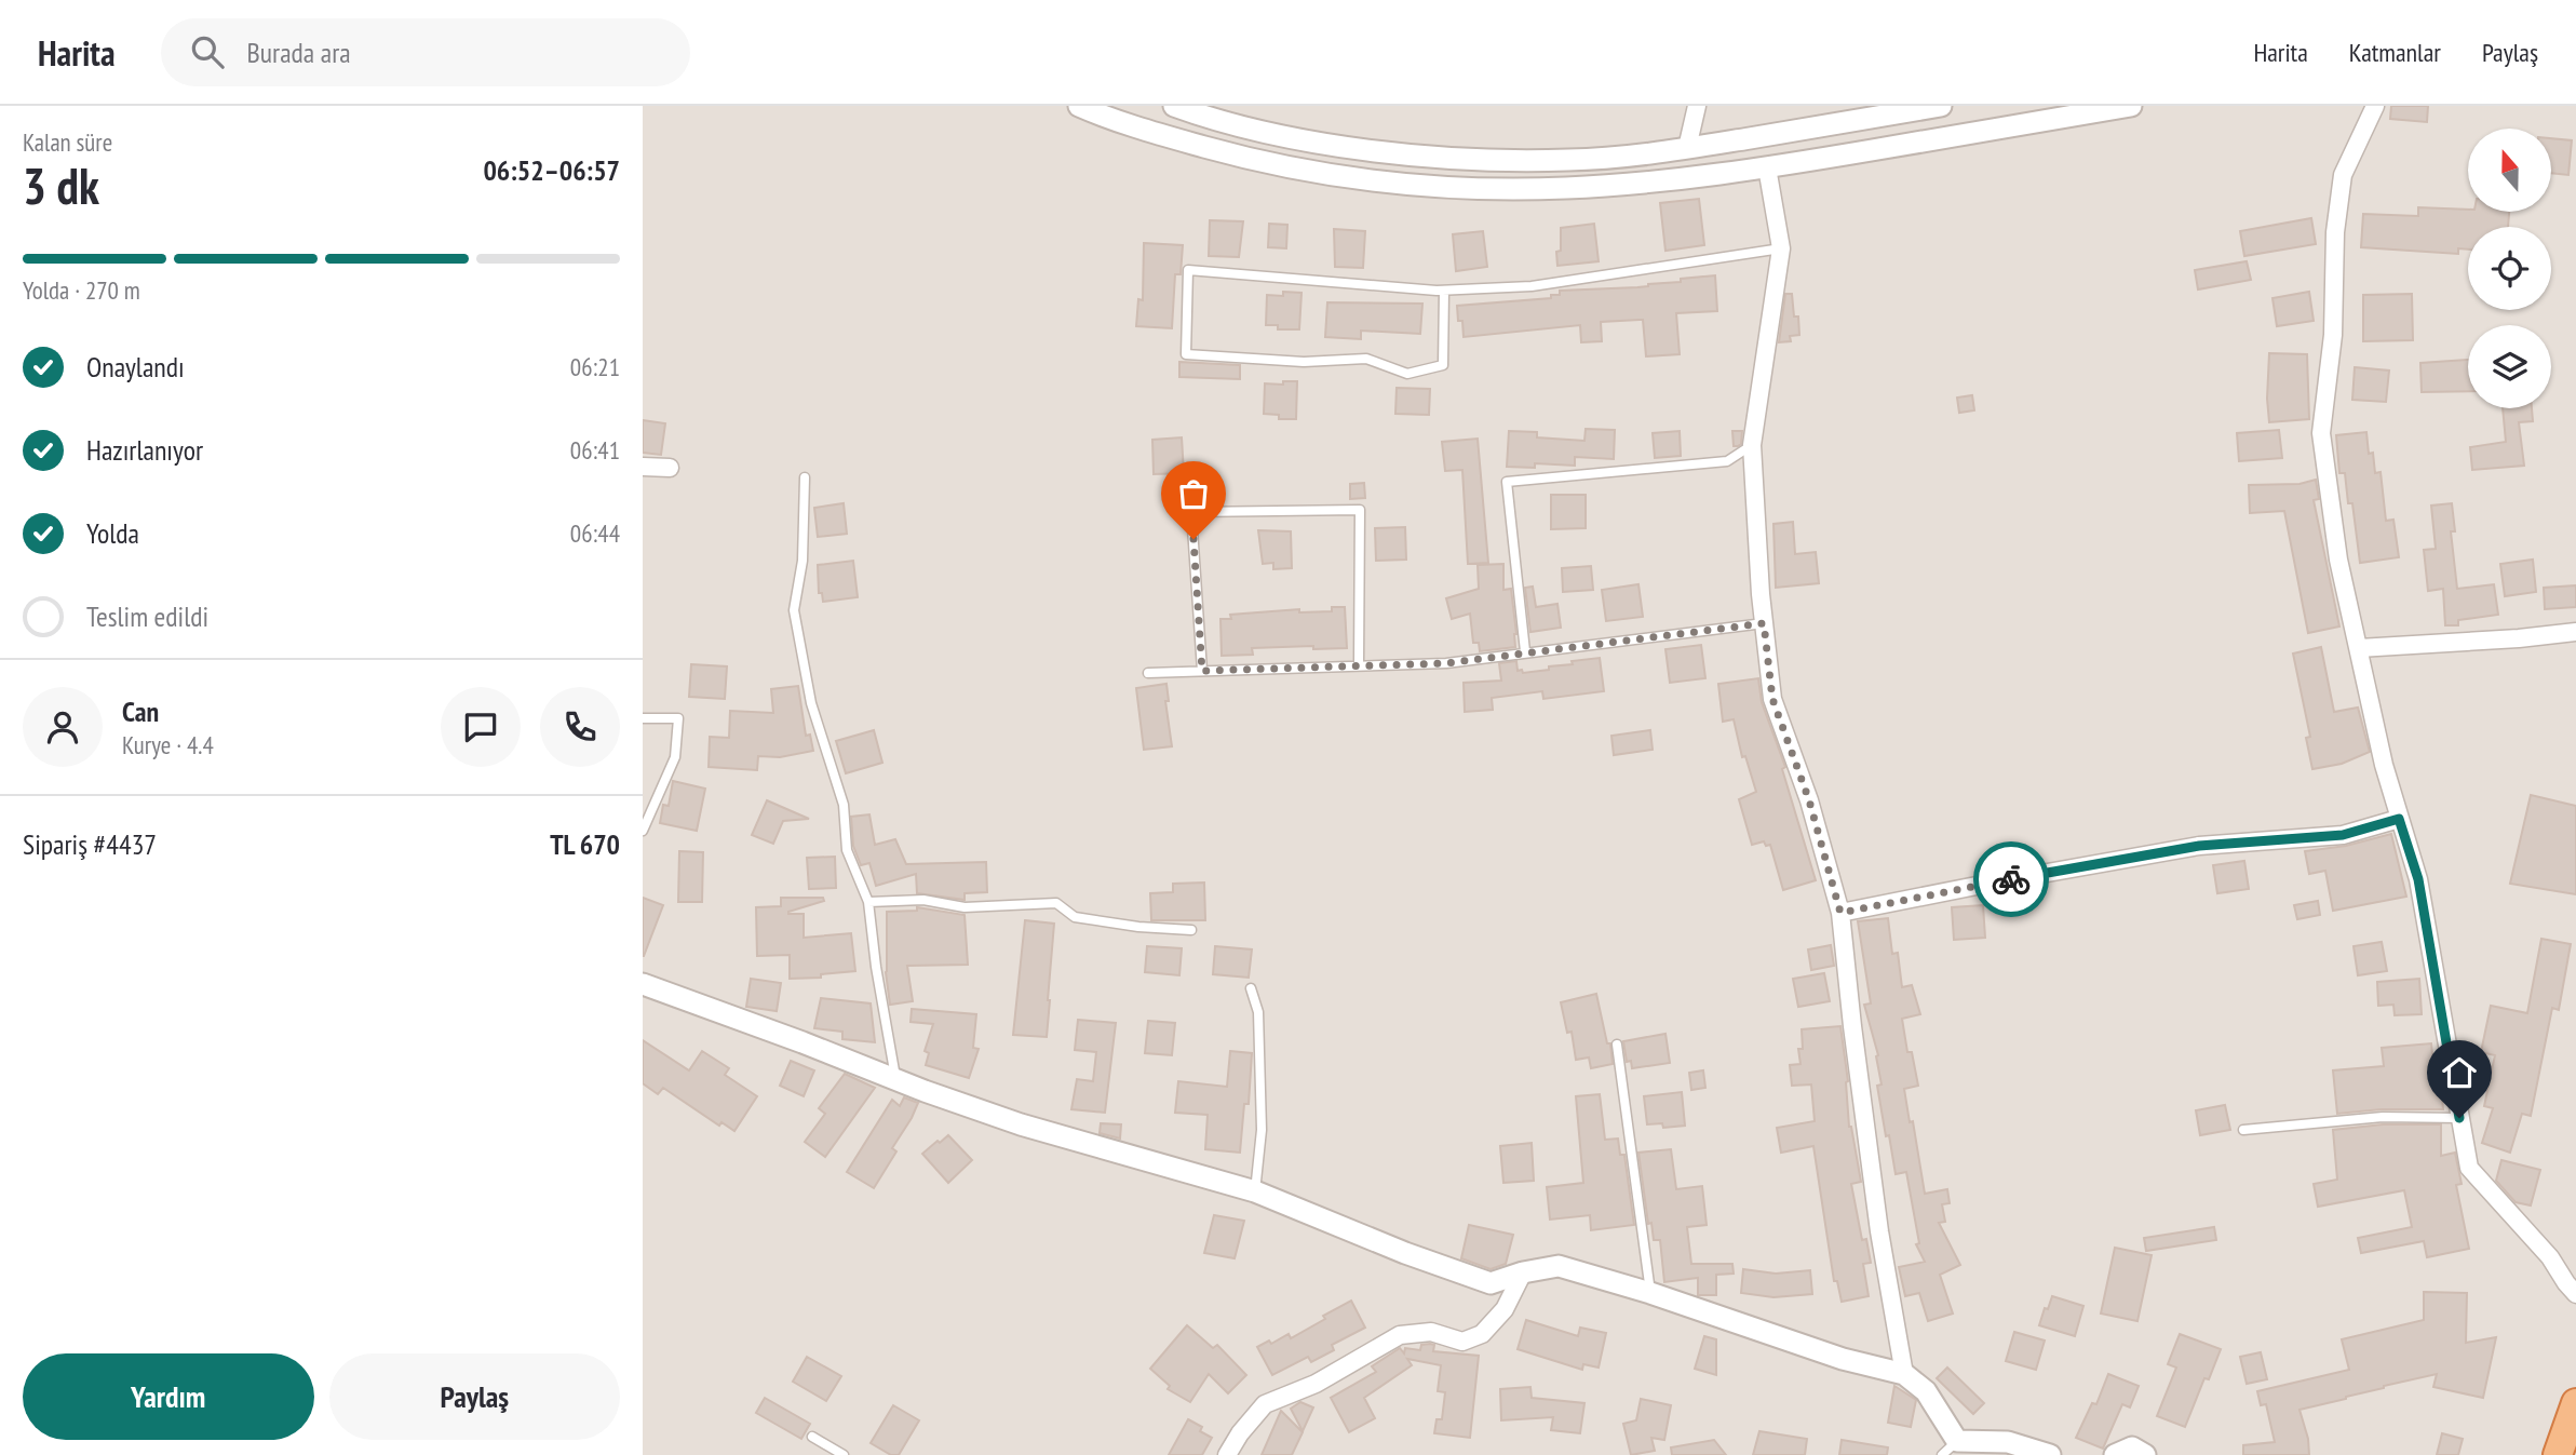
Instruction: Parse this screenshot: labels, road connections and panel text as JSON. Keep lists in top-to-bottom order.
{
  "north": "top",
  "page": {
    "header": "Harita",
    "search": "Burada ara",
    "nav": ["Harita", "Katmanlar", "Paylaş"],
    "heading": ["3 dk", "Kalan süre", "06:52–06:57"],
    "panel": [
      "Can",
      "Kurye · 4.4",
      "Sipariş #4437",
      "TL 670"
    ],
    "bar": "Yolda · 270 m",
    "list": [
      ["Onaylandı", "06:21"],
      ["Hazırlanıyor", "06:41"],
      ["Yolda", "06:44"],
      "Teslim edildi"
    ],
    "buttons": ["Yardım", "Paylaş"]
  }
}
